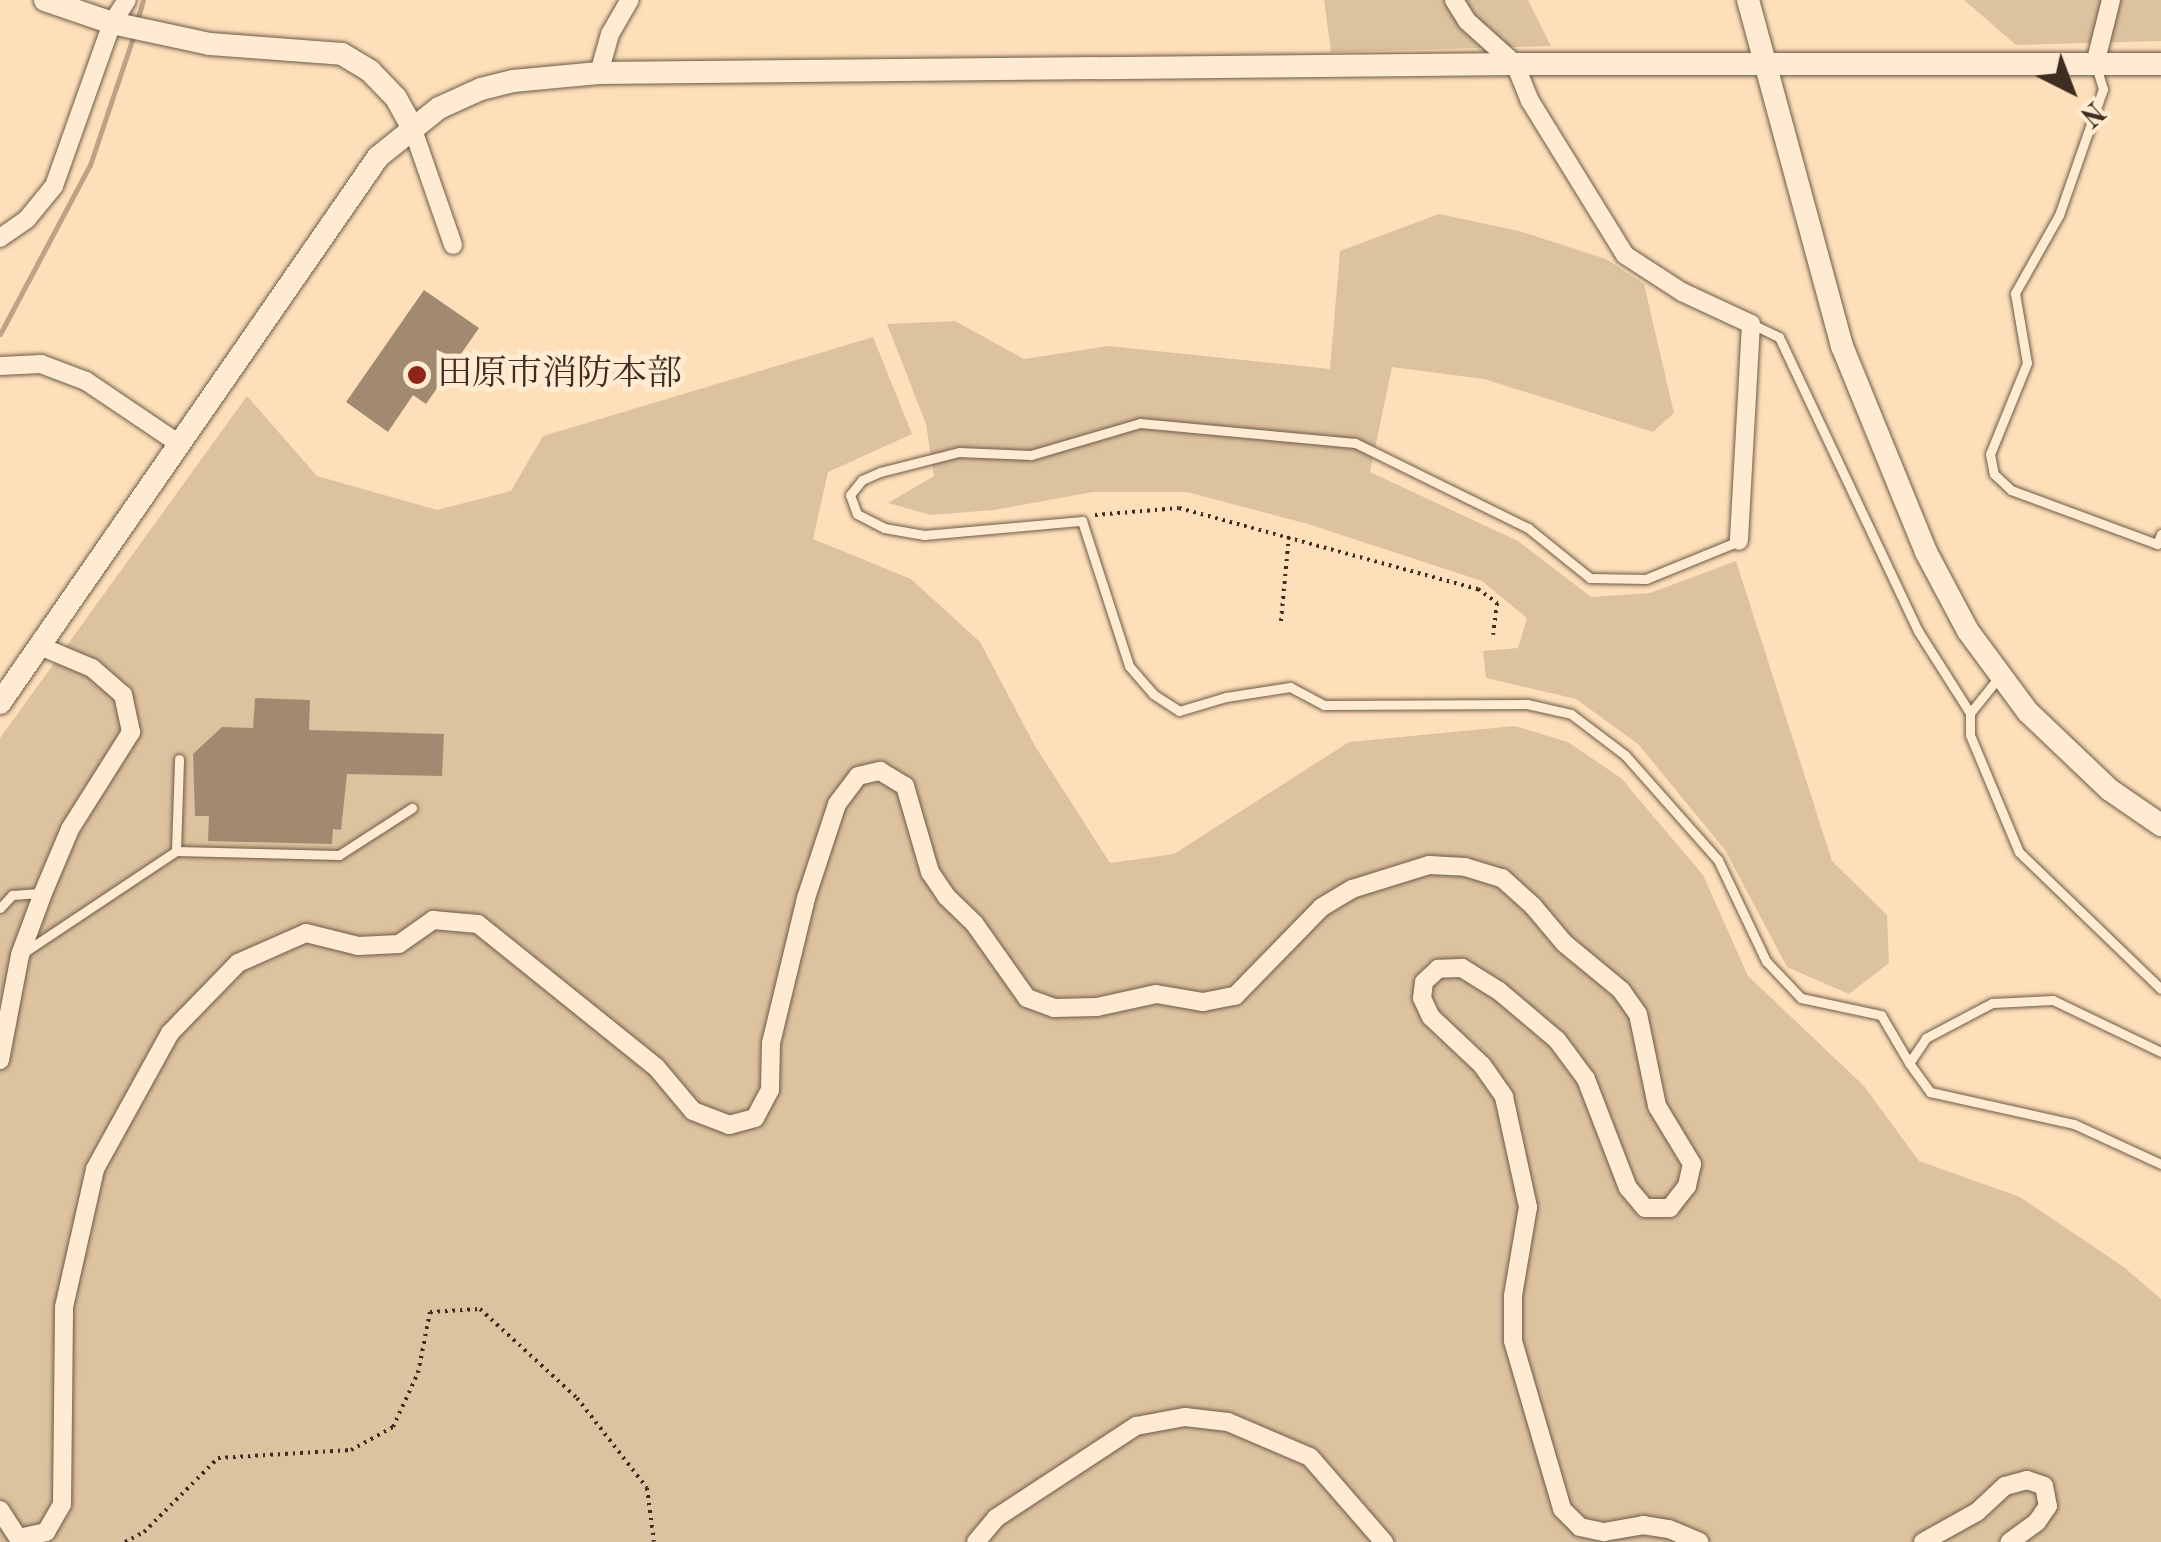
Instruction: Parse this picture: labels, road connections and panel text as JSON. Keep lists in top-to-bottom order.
{
  "places": ["田原市消防本部"],
  "north": "bottom right"
}
